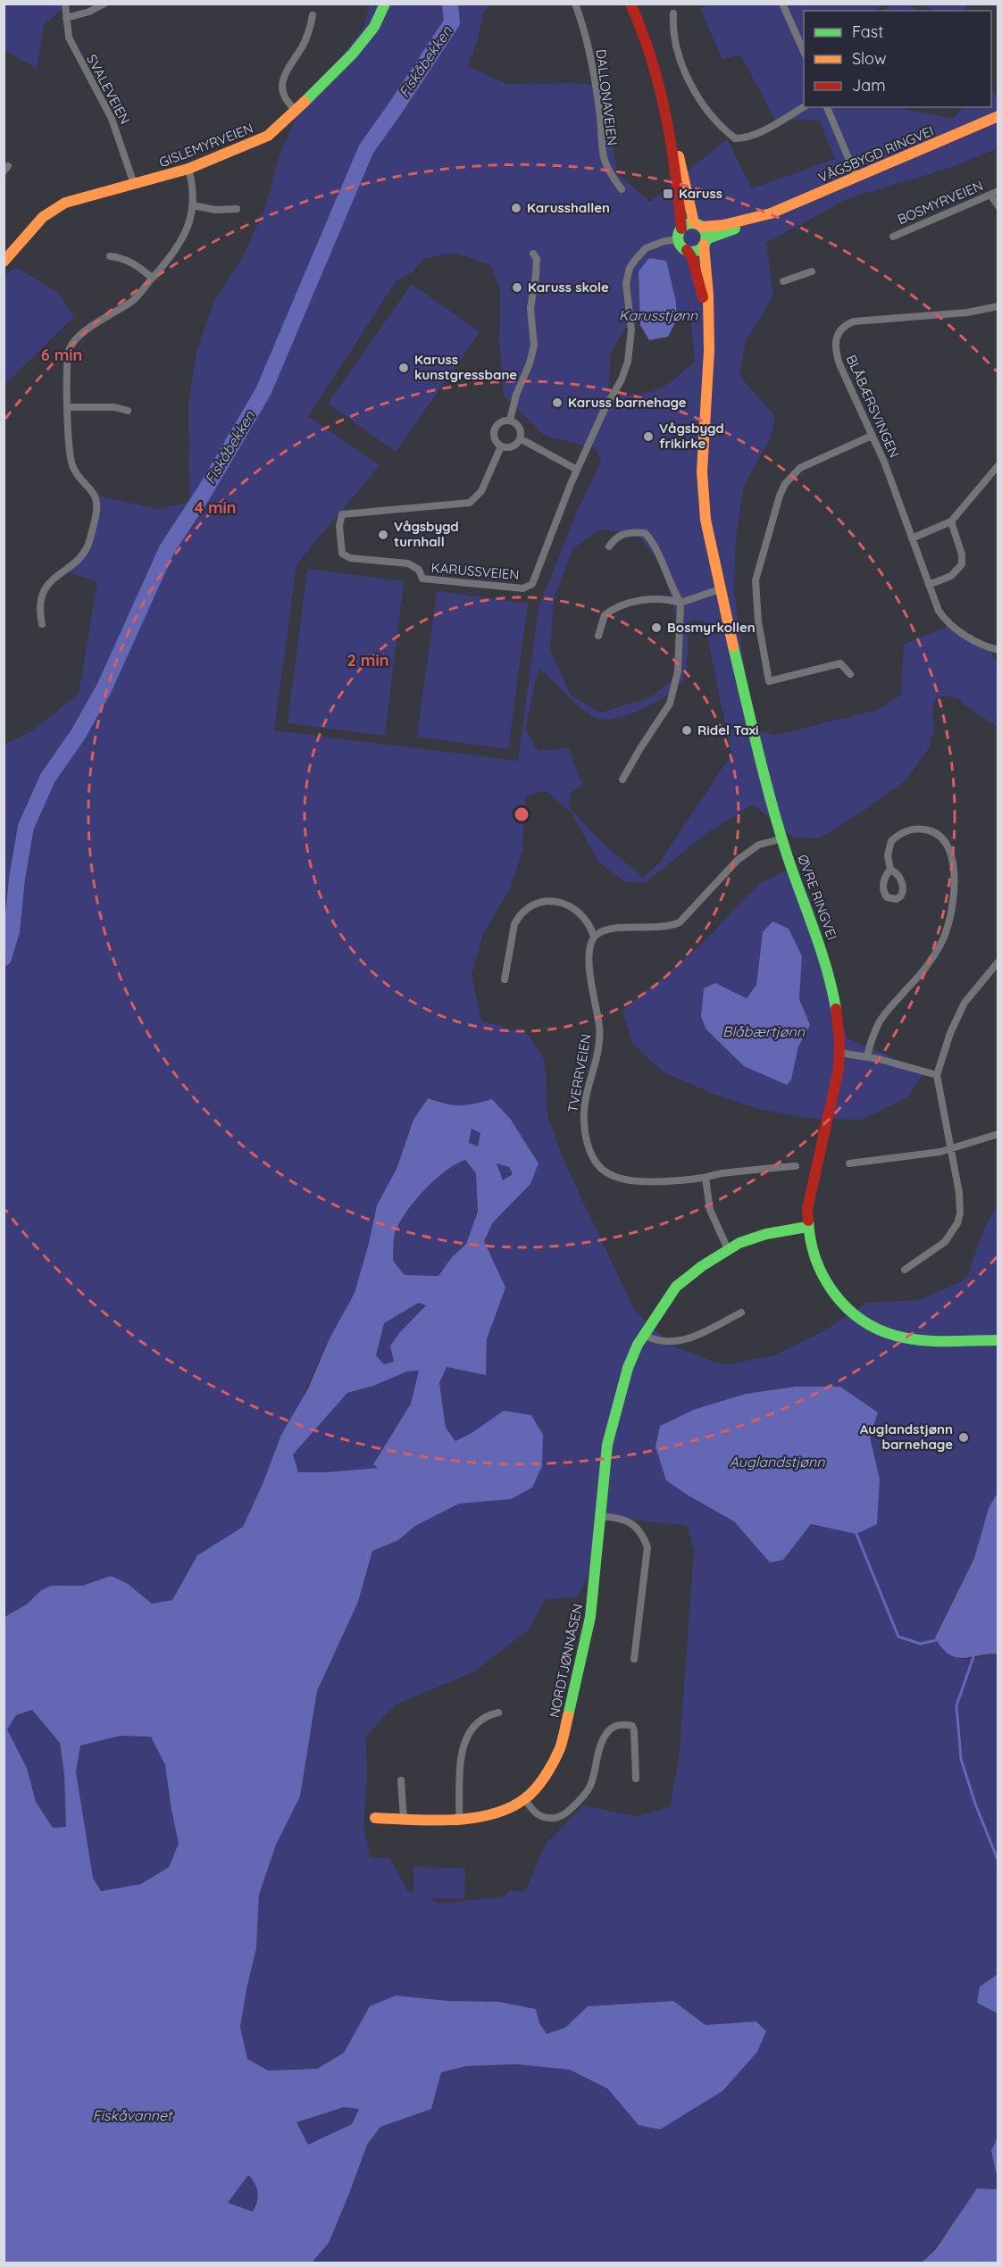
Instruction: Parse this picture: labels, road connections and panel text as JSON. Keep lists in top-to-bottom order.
{
  "streets": {
    "street": [
      "SVALEVEIEN",
      "DALLONAVEIEN",
      "GISLEMYRVEIEN",
      "VÅGSBYGD RINGVEI",
      "BOSMYRVEIEN",
      "BLÅBÆRSVINGEN",
      "KARUSSVEIEN",
      "ØVRE RINGVEI",
      "TVERRVEIEN",
      "NORDTJØNNÅSEN"
    ]
  },
  "crossings": [
    ["SVALEVEIEN", "GISLEMYRVEIEN"],
    ["VÅGSBYGD RINGVEI", "KARUSSVEIEN"],
    ["VÅGSBYGD RINGVEI", "ØVRE RINGVEI"],
    ["KARUSSVEIEN", "ØVRE RINGVEI"],
    ["ØVRE RINGVEI", "NORDTJØNNÅSEN"]
  ],
  "water": [
    "Fiskåbekken",
    "Karusstjønn",
    "Blåbærtjønn",
    "Auglandstjønn",
    "Fiskåvannet"
  ],
  "places": {
    "transit": ["Karuss"],
    "other": [
      "Karusshallen",
      "Karuss skole",
      "Karuss kunstgressbane",
      "Karuss barnehage",
      "Vågsbygd frikirke",
      "Vågsbygd turnhall",
      "Bosmyrkollen",
      "Ridel Taxi",
      "Auglandstjønn barnehage"
    ]
  },
  "legend": ["Fast", "Slow", "Jam"],
  "rings": ["6 min", "4 min", "2 min"]
}
